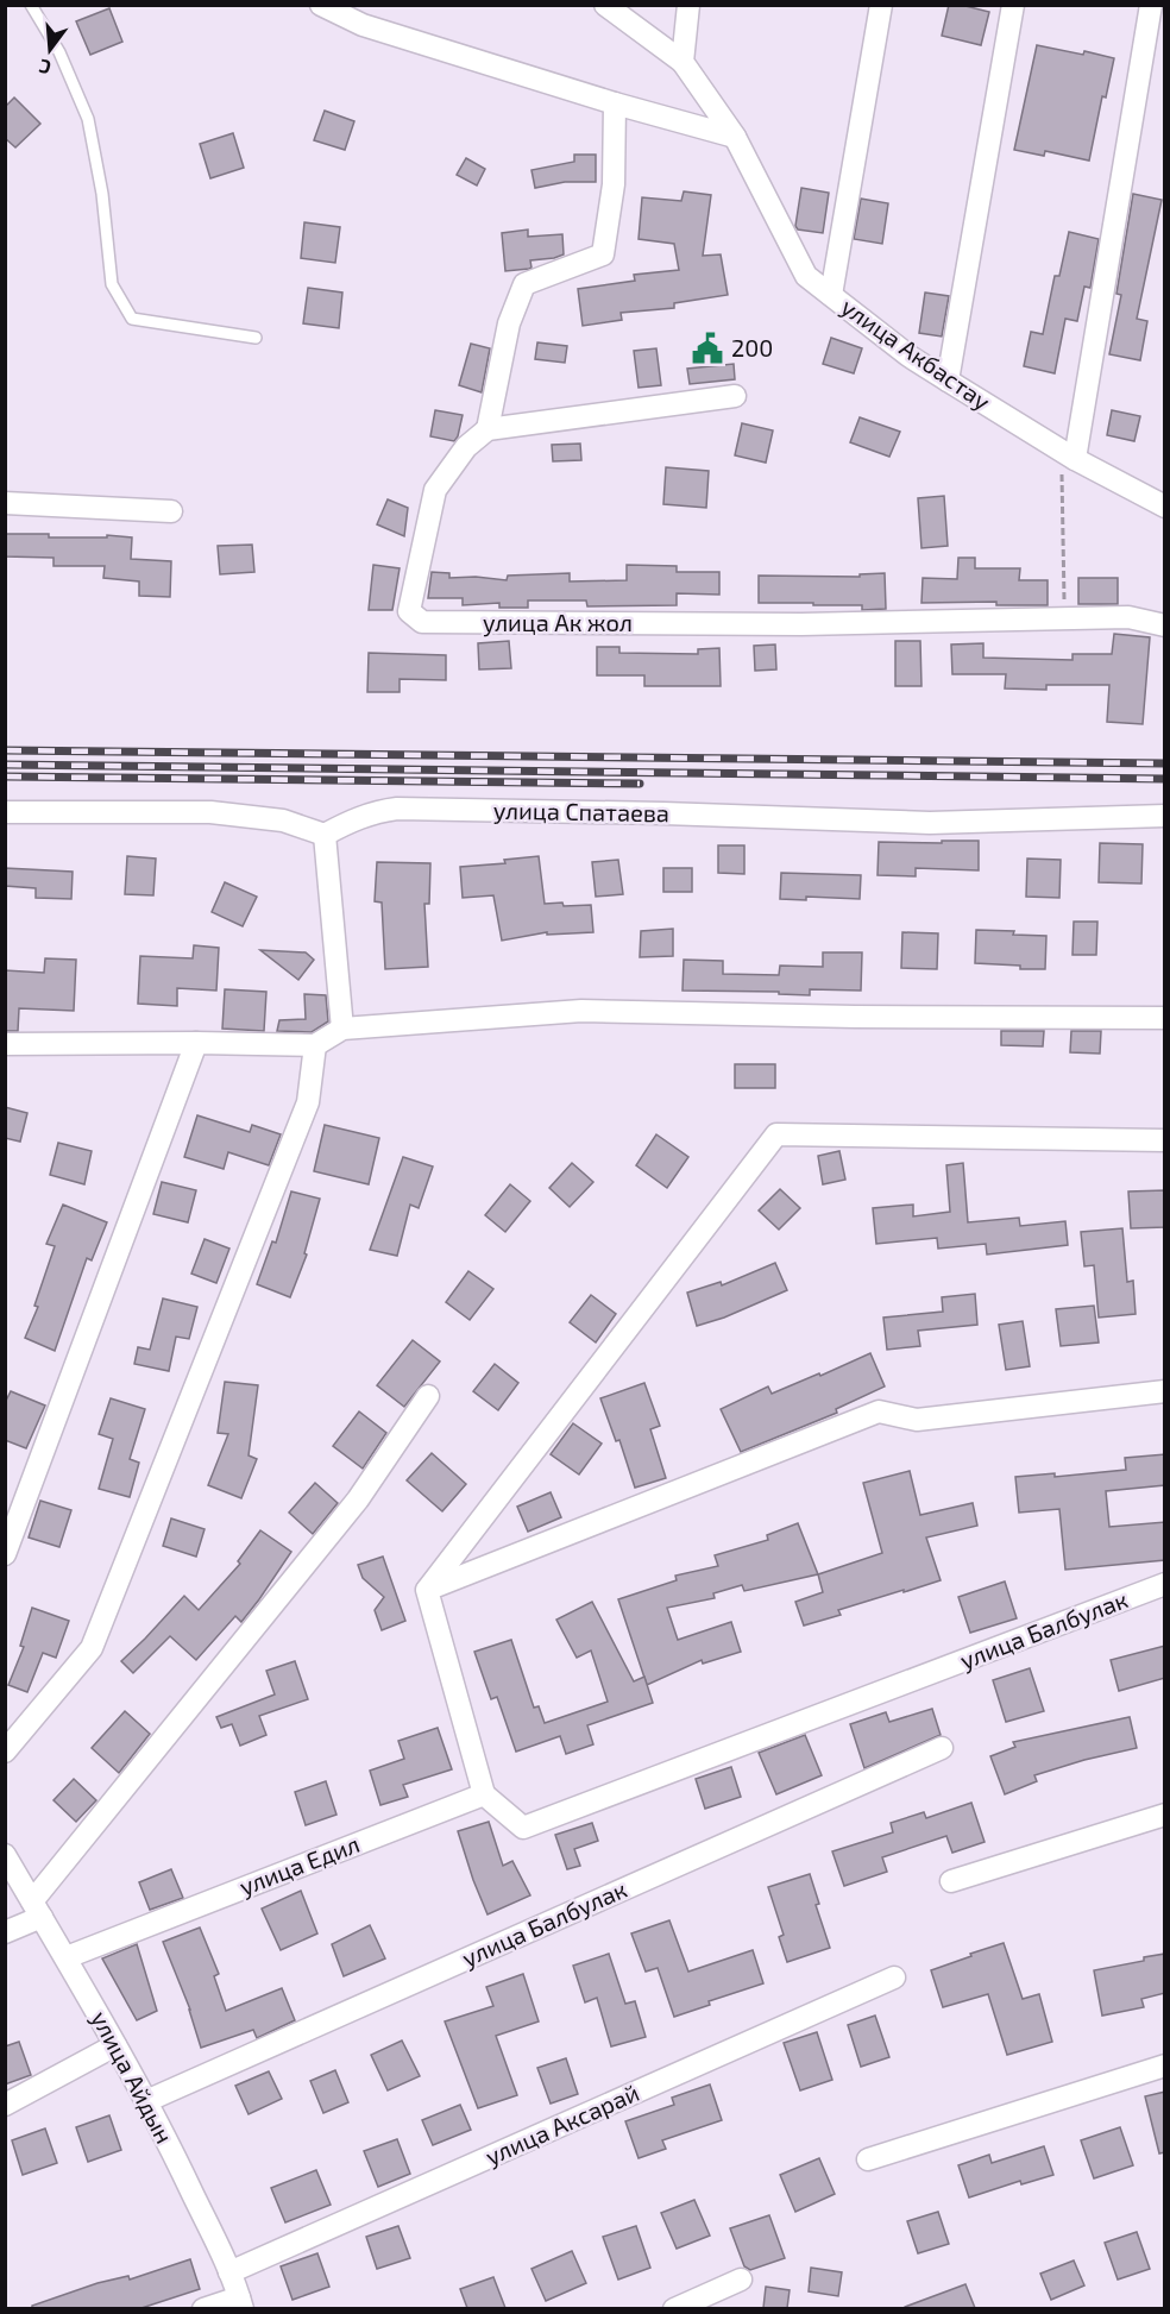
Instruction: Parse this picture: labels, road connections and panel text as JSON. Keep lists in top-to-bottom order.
{
  "streets": {
    "street": [
      "улица Акбастау",
      "улица Ак жол",
      "улица Спатаева",
      "улица Балбулак",
      "улица Едил",
      "улица Айдын",
      "улица Аксарай"
    ]
  },
  "crossings": [
    ["улица Балбулак", "улица Едил"],
    ["улица Балбулак", "улица Айдын"],
    ["улица Едил", "улица Айдын"],
    ["улица Айдын", "улица Аксарай"]
  ],
  "places": {
    "public building": ["200"]
  },
  "north": "bottom"
}
